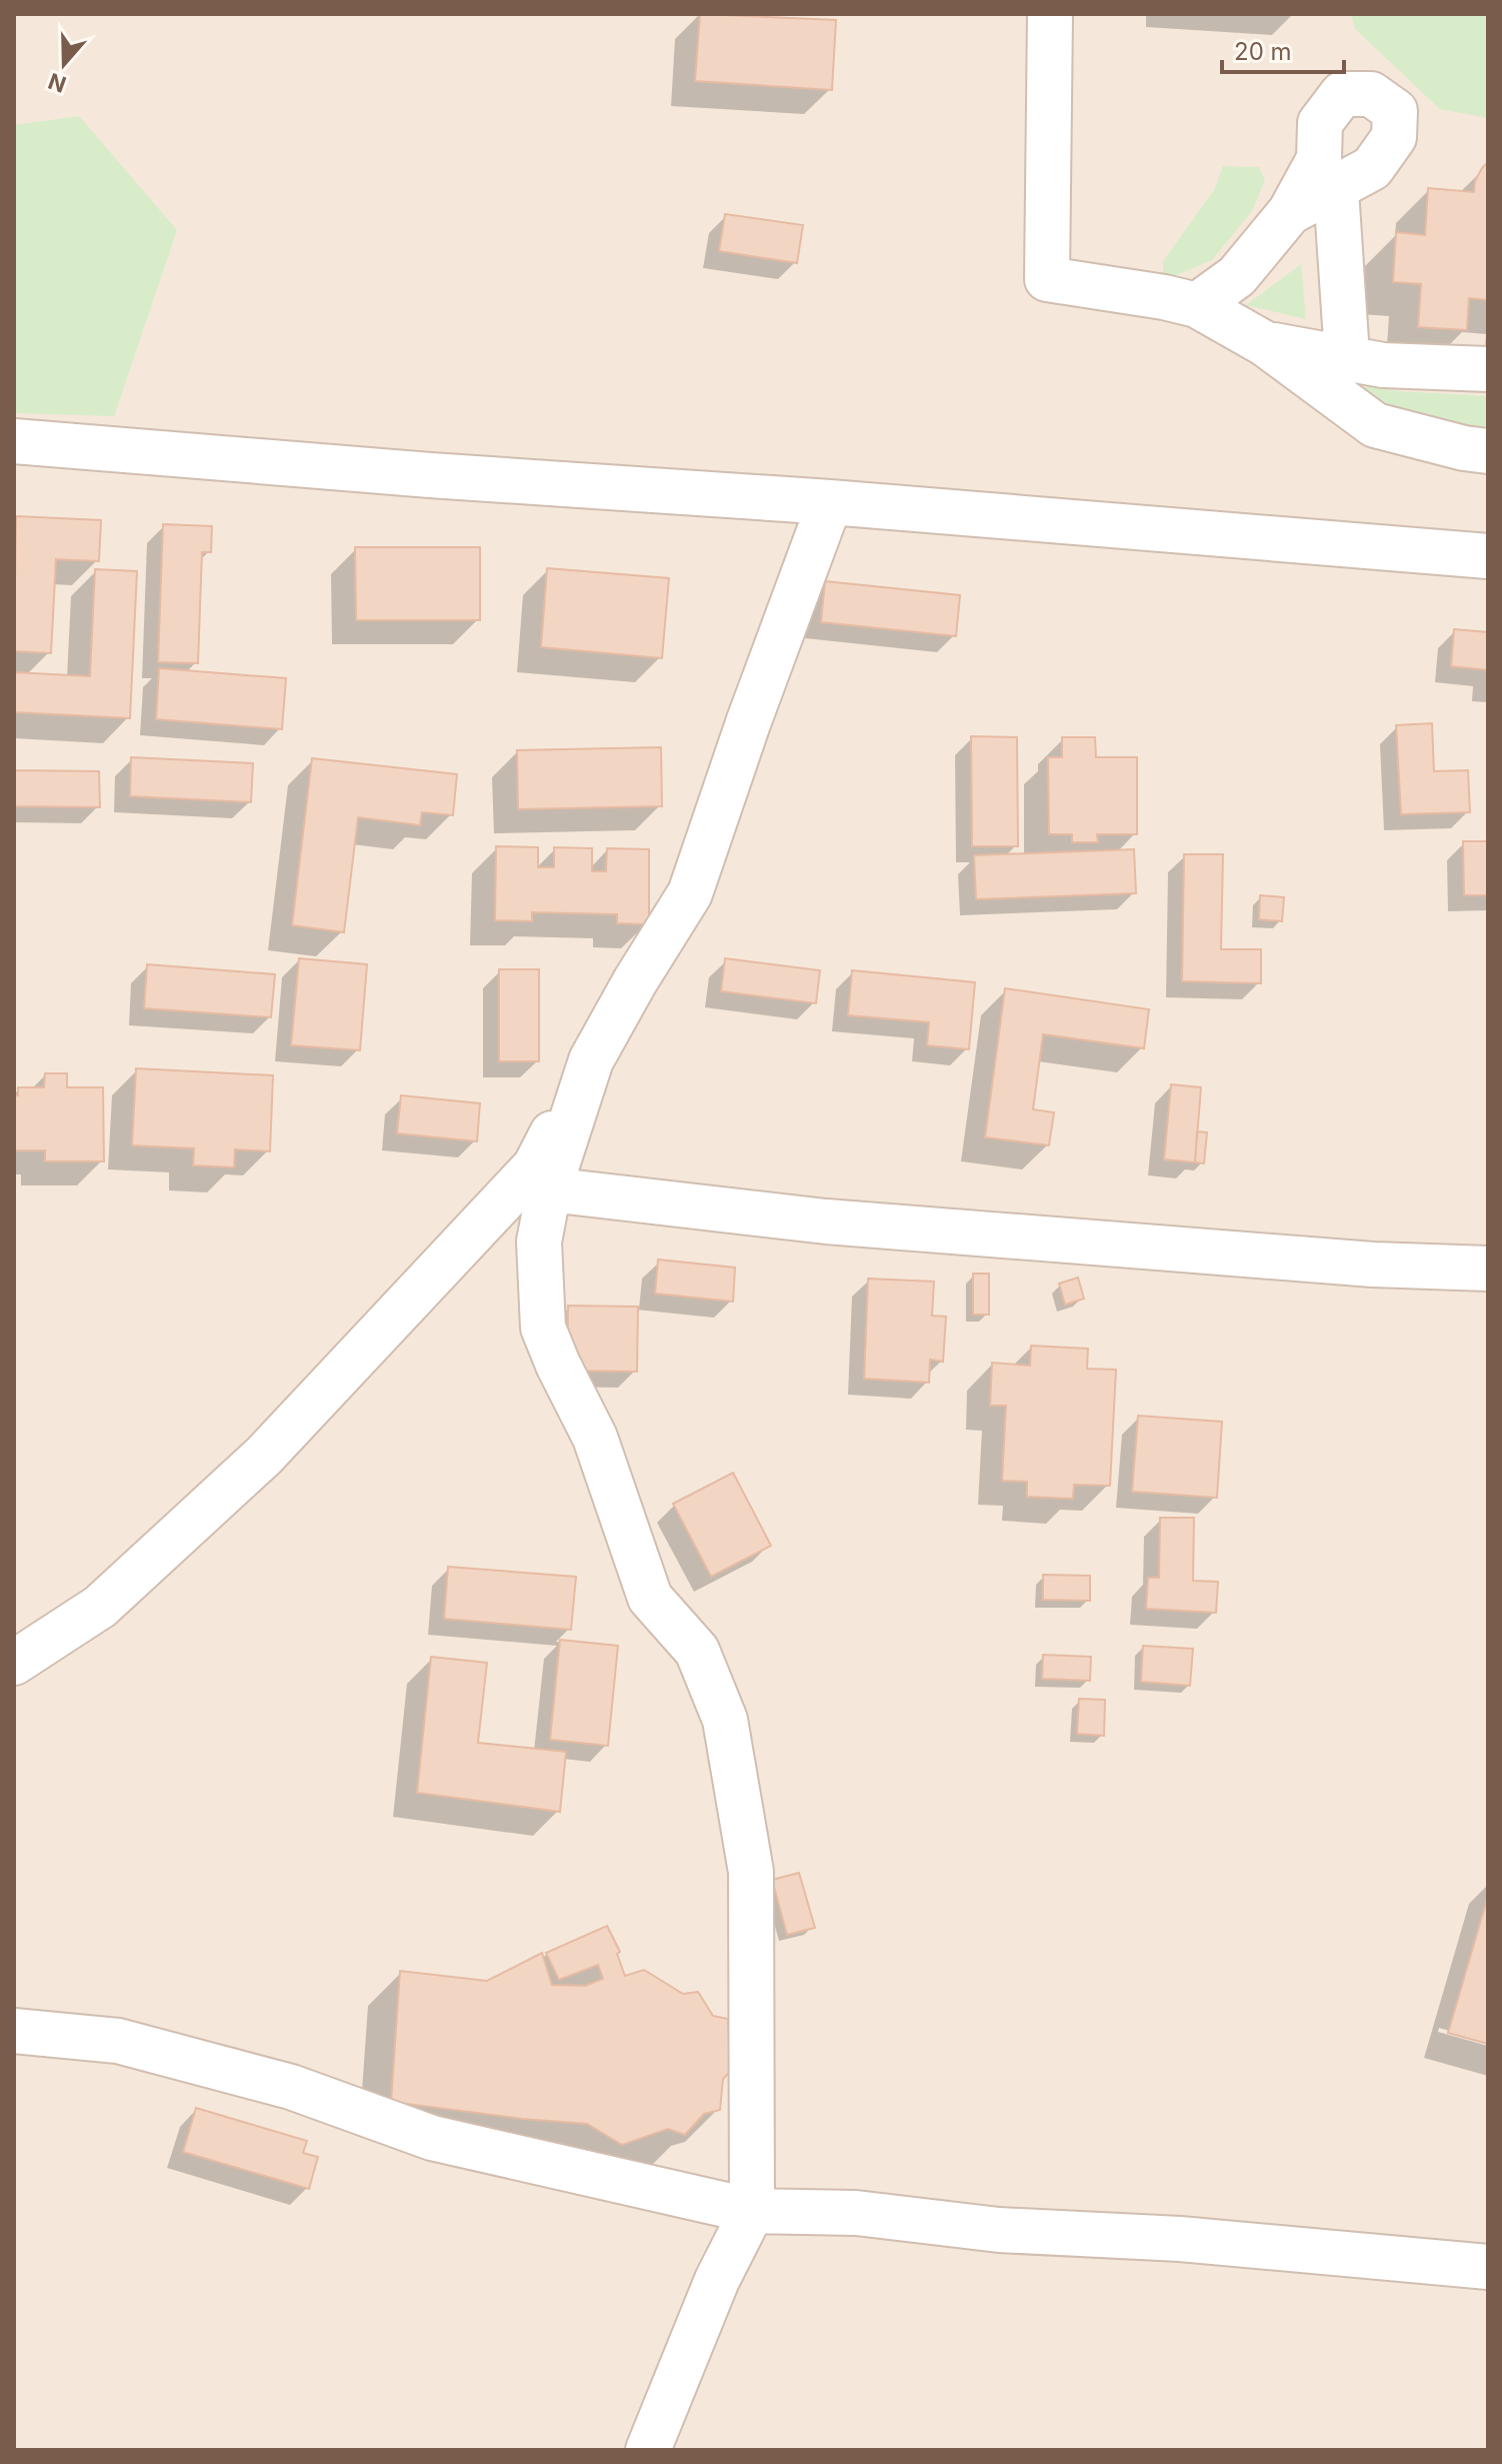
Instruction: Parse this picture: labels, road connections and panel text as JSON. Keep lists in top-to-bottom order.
{
  "scale_bar": "20 m",
  "north": "bottom"
}
